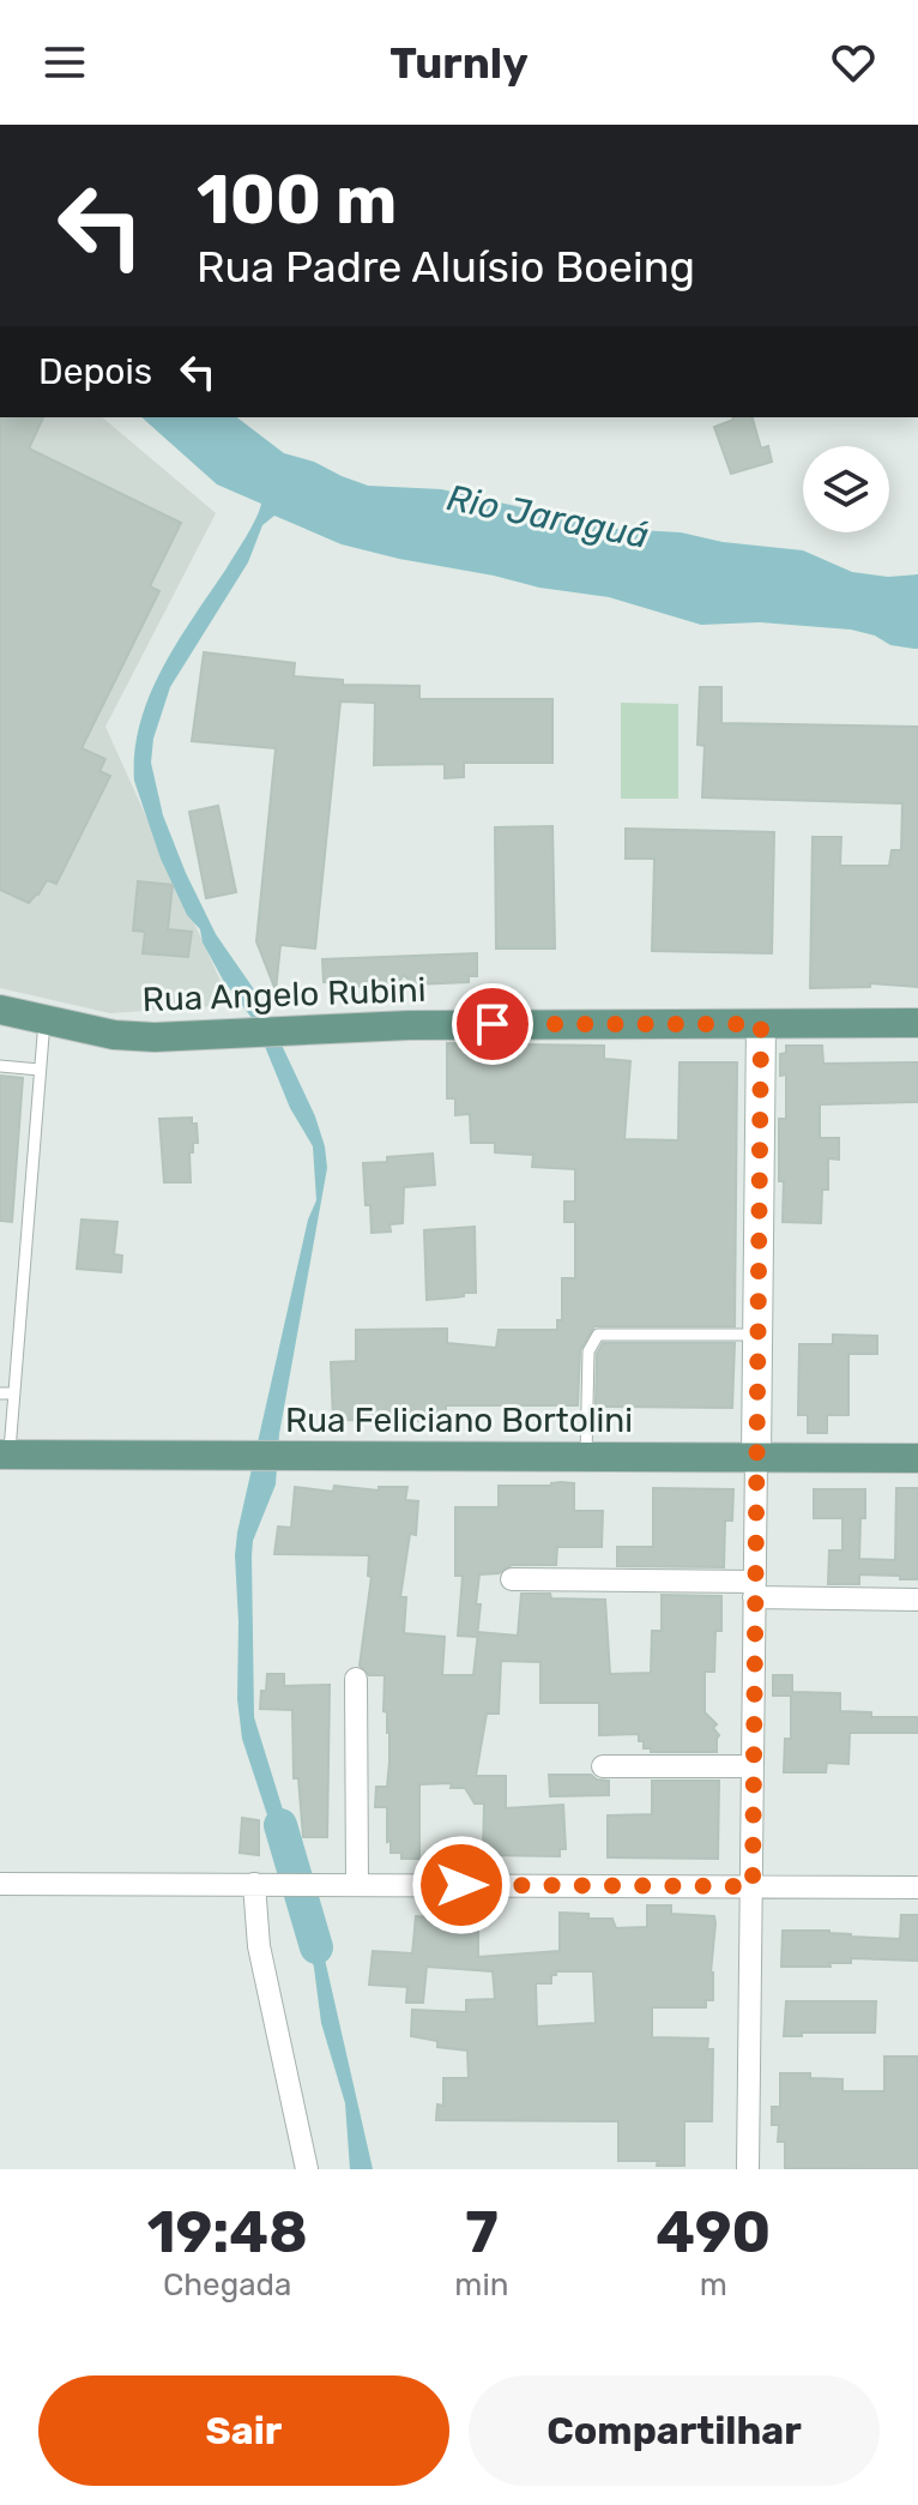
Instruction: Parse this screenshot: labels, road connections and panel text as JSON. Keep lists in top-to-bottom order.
{
  "streets": {
    "main road": ["Rua Angelo Rubini", "Rua Feliciano Bortolini"]
  },
  "water": ["Rio Jaraguá"],
  "page": {
    "header": "Turnly",
    "turn": ["100 m", "Rua Padre Aluísio Boeing"],
    "then": "Depois",
    "eta": [
      "19:48",
      "Chegada",
      "7",
      "min",
      "490",
      "m"
    ],
    "buttons": ["Sair", "Compartilhar"]
  }
}
